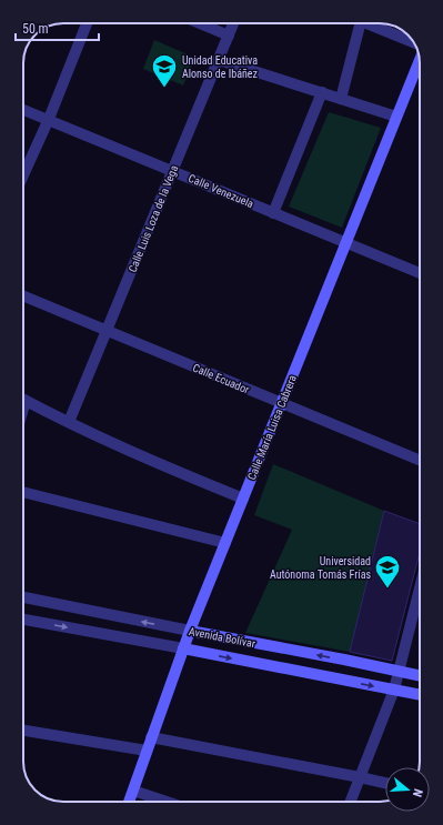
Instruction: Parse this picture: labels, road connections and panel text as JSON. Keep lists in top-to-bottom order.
{
  "streets": {
    "main road": ["Calle María Luisa Cabrera", "Avenida Bolívar"],
    "street": ["Calle Venezuela", "Calle Luis Loza de la Vega", "Calle Ecuador"]
  },
  "crossings": [
    ["Calle Venezuela", "Calle Luis Loza de la Vega"],
    ["Calle Venezuela", "Calle María Luisa Cabrera"],
    ["Calle Luis Loza de la Vega", "Calle Ecuador"],
    ["Calle Ecuador", "Calle María Luisa Cabrera"],
    ["Calle María Luisa Cabrera", "Avenida Bolívar"]
  ],
  "places": {
    "school or university": ["Unidad Educativa Alonso de Ibáñez", "Universidad Autónoma Tomás Frías"]
  },
  "scale_bar": "50 m",
  "north": "right"
}
